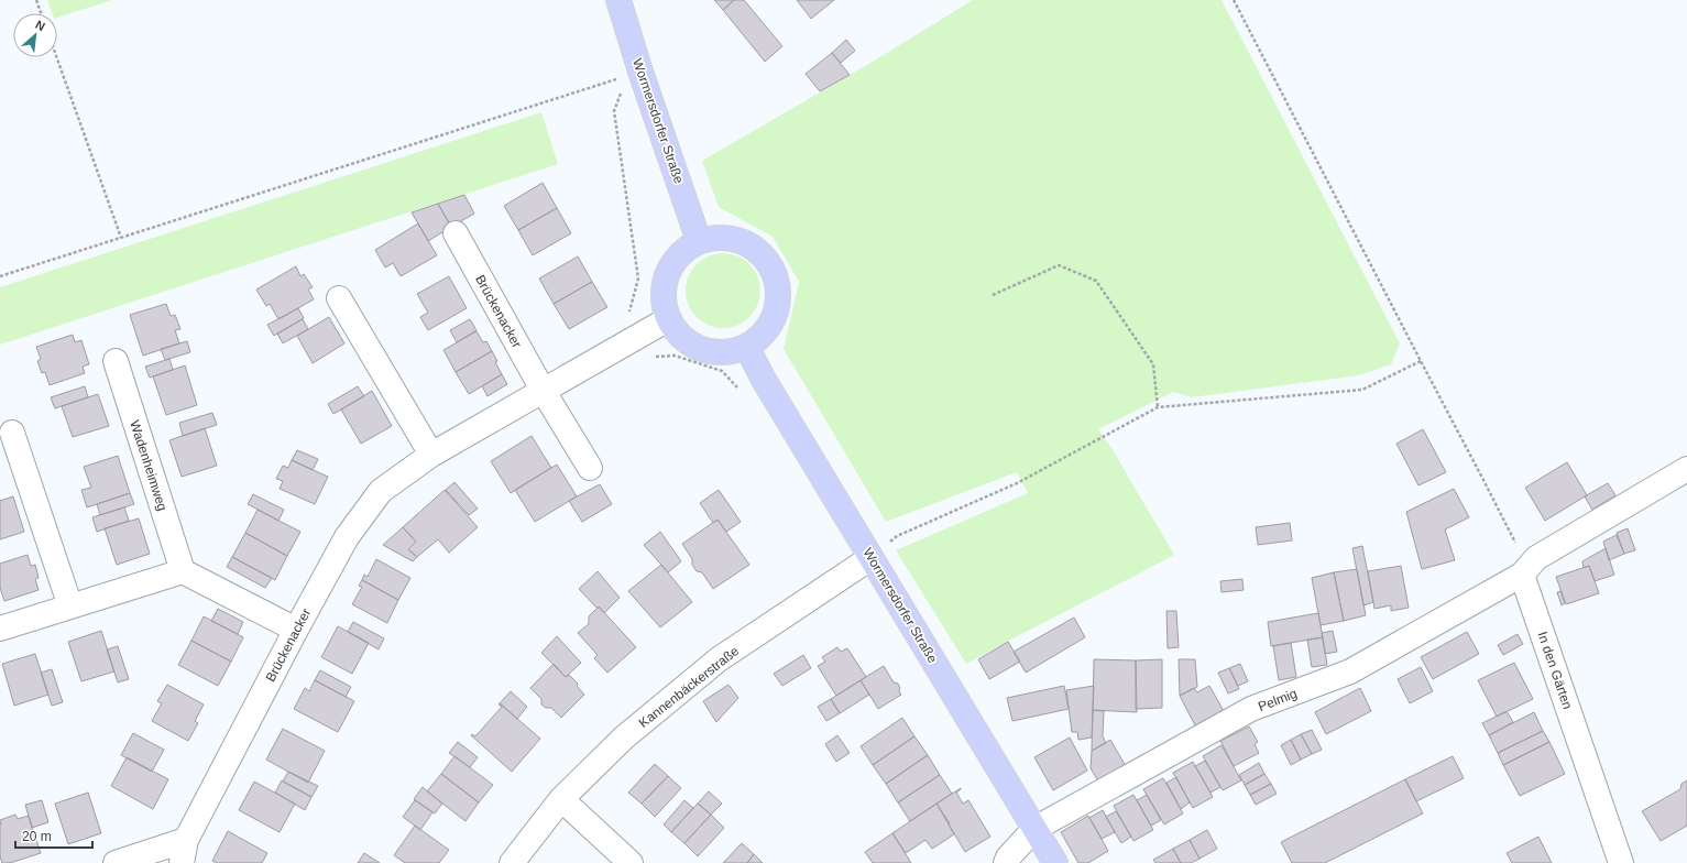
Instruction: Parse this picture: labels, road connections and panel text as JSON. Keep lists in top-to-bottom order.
{
  "streets": {
    "main road": ["Wormersdorfer Straße"],
    "street": [
      "Brückenacker",
      "Wadenheimweg",
      "In den Gärten",
      "Kannenbäckerstraße",
      "Pelmig"
    ]
  },
  "crossings": [
    ["Wormersdorfer Straße", "Brückenacker"],
    ["Wormersdorfer Straße", "Kannenbäckerstraße"],
    ["Wormersdorfer Straße", "Pelmig"],
    ["In den Gärten", "Pelmig"]
  ],
  "scale_bar": "20 m",
  "north": "top right"
}
